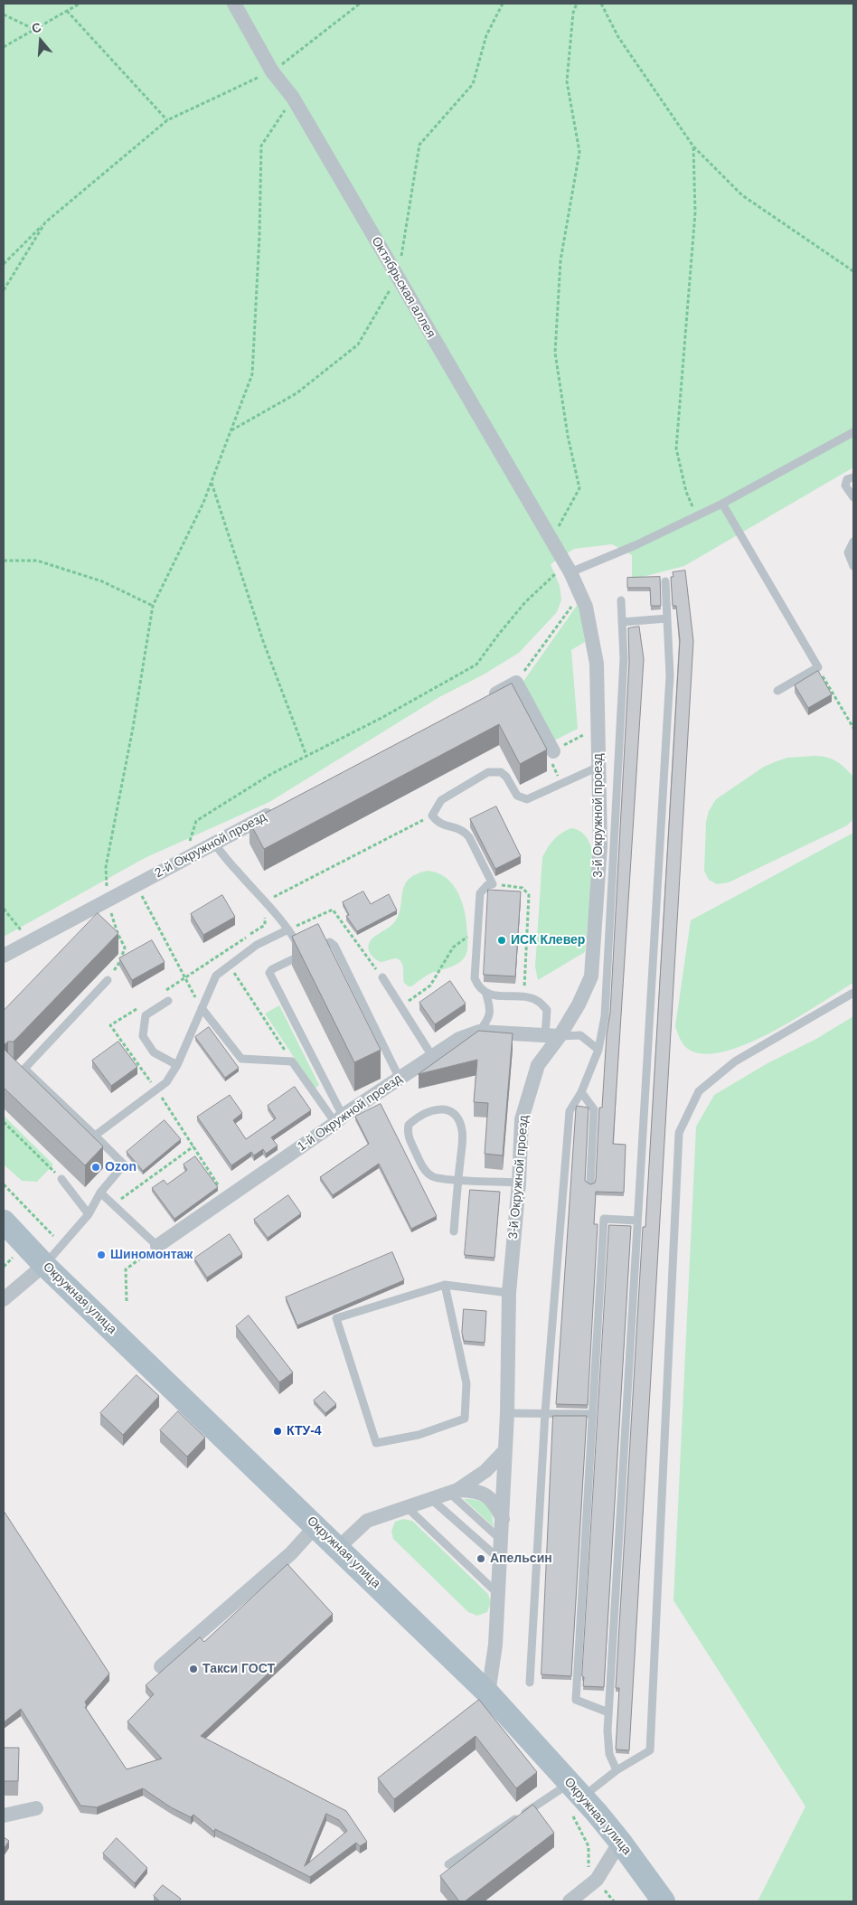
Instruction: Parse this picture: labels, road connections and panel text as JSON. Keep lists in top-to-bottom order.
{
  "streets": {
    "main road": ["Окружная улица"],
    "street": [
      "Октябрьская аллея",
      "3-й Окружной проезд",
      "2-й Окружной проезд",
      "1-й Окружной проезд"
    ]
  },
  "crossings": [
    ["Октябрьская аллея", "3-й Окружной проезд"],
    ["3-й Окружной проезд", "1-й Окружной проезд"],
    ["3-й Окружной проезд", "Окружная улица"]
  ],
  "places": [
    "ИСК Клевер",
    "Ozon",
    "Шиномонтаж",
    "КТУ-4",
    "Апельсин",
    "Такси ГОСТ"
  ],
  "north": "top"
}
